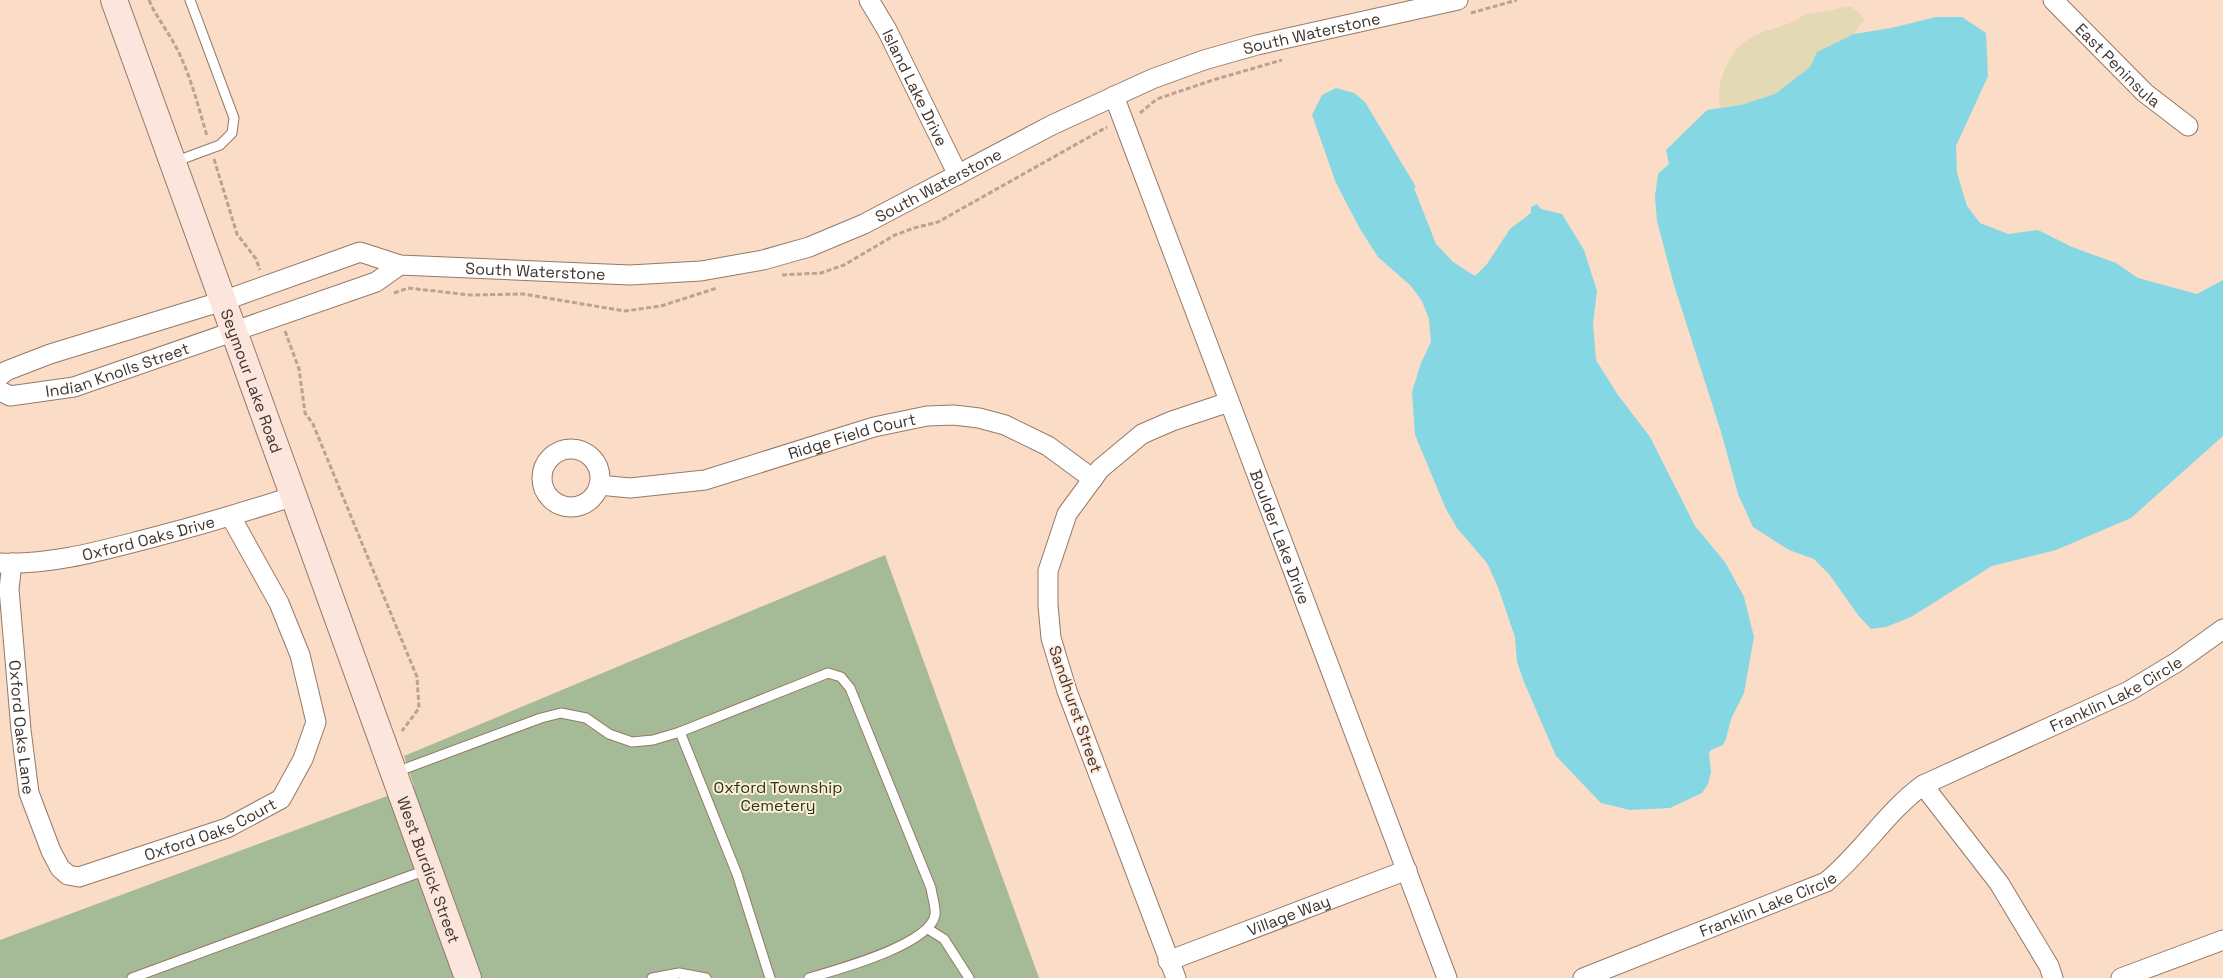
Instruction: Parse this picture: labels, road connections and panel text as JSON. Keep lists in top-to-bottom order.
{
  "streets": {
    "street": [
      "South Waterstone",
      "East Peninsula",
      "Island Lake Drive",
      "Indian Knolls Street",
      "Seymour Lake Road",
      "Ridge Field Court",
      "Boulder Lake Drive",
      "Oxford Oaks Drive",
      "Franklin Lake Circle",
      "Sandhurst Street",
      "Oxford Oaks Lane",
      "Oxford Oaks Court",
      "West Burdick Street",
      "Village Way"
    ]
  },
  "crossings": [
    ["South Waterstone", "Island Lake Drive"],
    ["South Waterstone", "Indian Knolls Street"],
    ["South Waterstone", "Seymour Lake Road"],
    ["South Waterstone", "Boulder Lake Drive"],
    ["Indian Knolls Street", "Seymour Lake Road"],
    ["Seymour Lake Road", "Oxford Oaks Drive"],
    ["Seymour Lake Road", "West Burdick Street"],
    ["Ridge Field Court", "Sandhurst Street"],
    ["Boulder Lake Drive", "Sandhurst Street"],
    ["Boulder Lake Drive", "Village Way"],
    ["Oxford Oaks Drive", "Oxford Oaks Lane"],
    ["Oxford Oaks Drive", "Oxford Oaks Court"],
    ["Sandhurst Street", "Village Way"],
    ["Oxford Oaks Lane", "Oxford Oaks Court"]
  ],
  "parks": ["Oxford Township Cemetery"]
}
